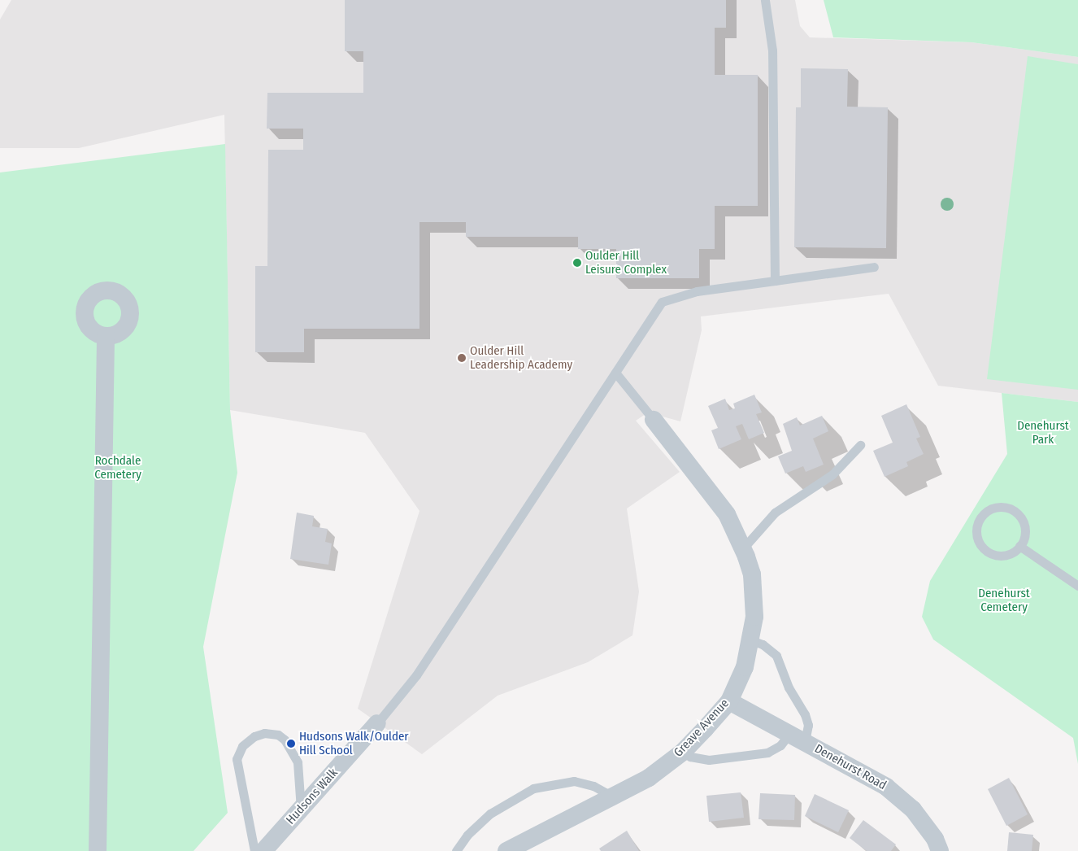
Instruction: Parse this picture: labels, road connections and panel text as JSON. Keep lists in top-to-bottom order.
{
  "streets": {
    "street": ["Greave Avenue", "Denehurst Road", "Hudsons Walk"]
  },
  "crossings": [
    ["Greave Avenue", "Denehurst Road"]
  ],
  "parks": ["Denehurst Park", "Rochdale Cemetery", "Denehurst Cemetery"],
  "places": ["Oulder Hill Leisure Complex", "Oulder Hill Leadership Academy", "Hudsons Walk/Oulder Hill School"]
}
